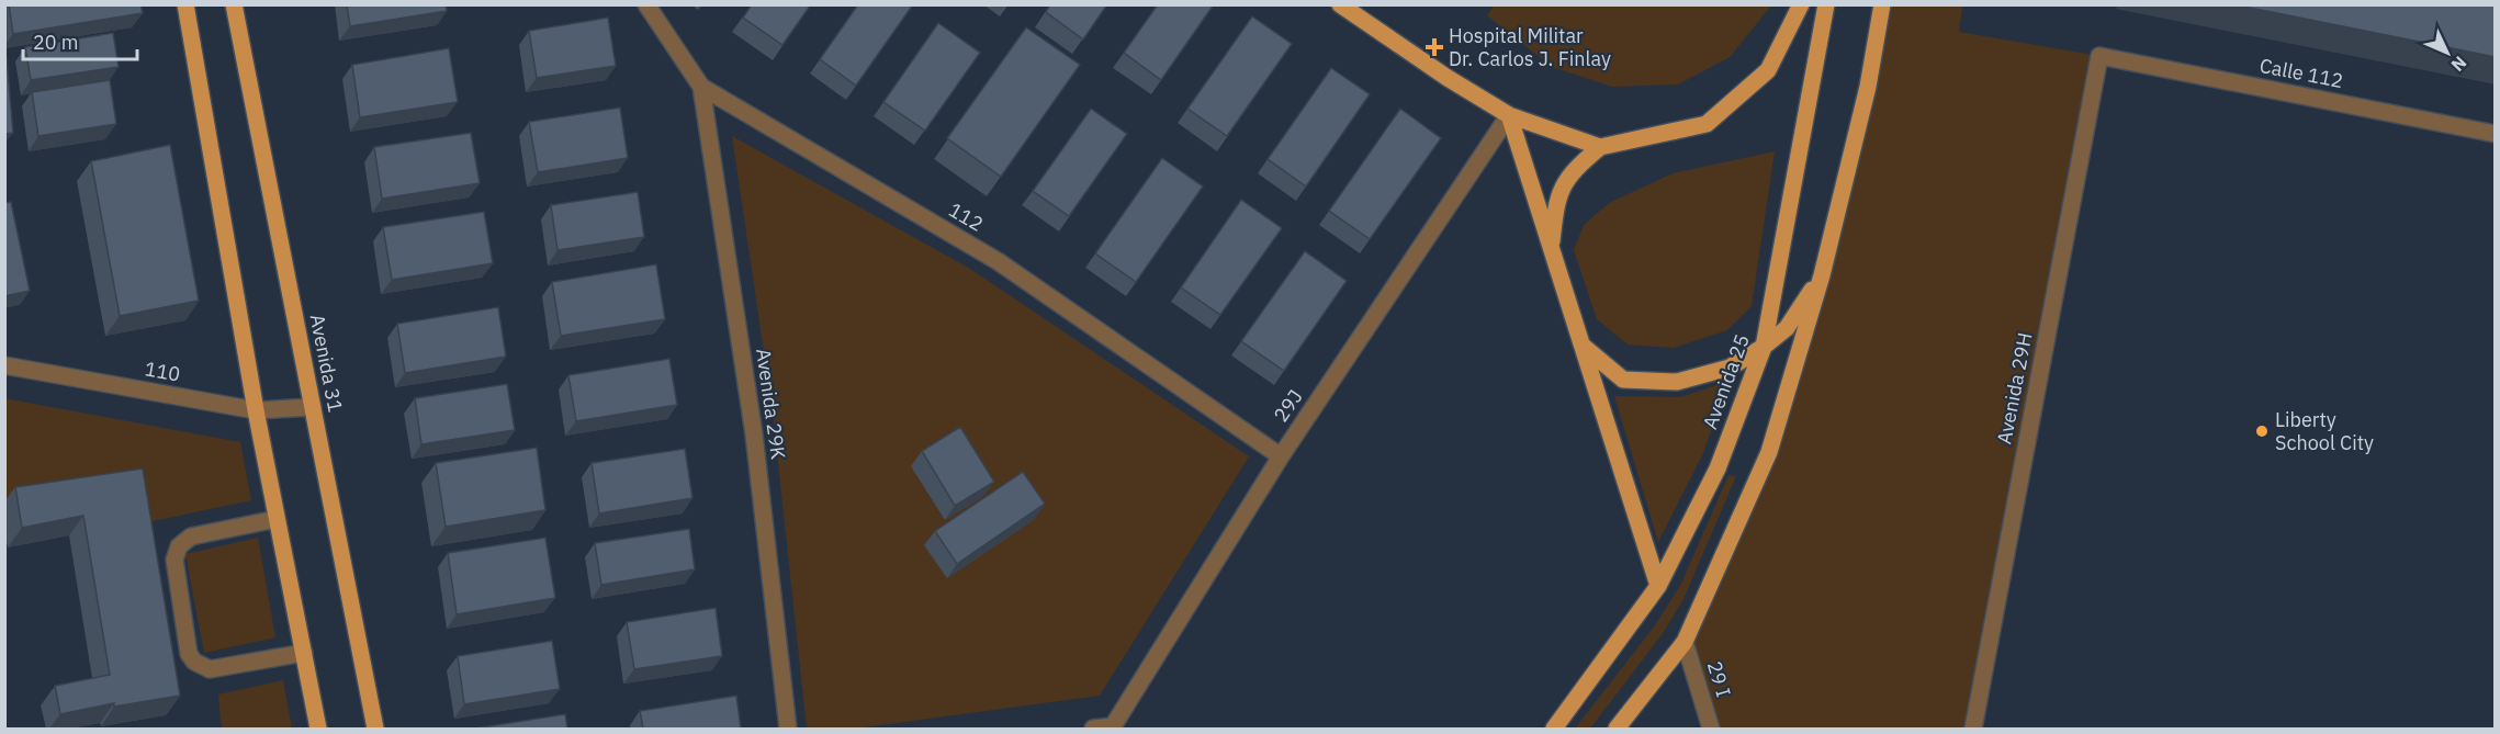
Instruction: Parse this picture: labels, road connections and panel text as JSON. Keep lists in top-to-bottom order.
{
  "streets": {
    "main road": ["Avenida 31", "Avenida 25"],
    "street": [
      "Calle 112",
      "112",
      "110",
      "Avenida 29H",
      "Avenida 29K",
      "29J",
      "29 I"
    ]
  },
  "crossings": [
    ["Calle 112", "Avenida 29H"],
    ["112", "Avenida 29K"],
    ["112", "29J"],
    ["Avenida 31", "110"]
  ],
  "places": {
    "health": ["Hospital Militar Dr. Carlos J. Finlay"],
    "other": ["Liberty School City"]
  },
  "scale_bar": "20 m",
  "north": "bottom right"
}
